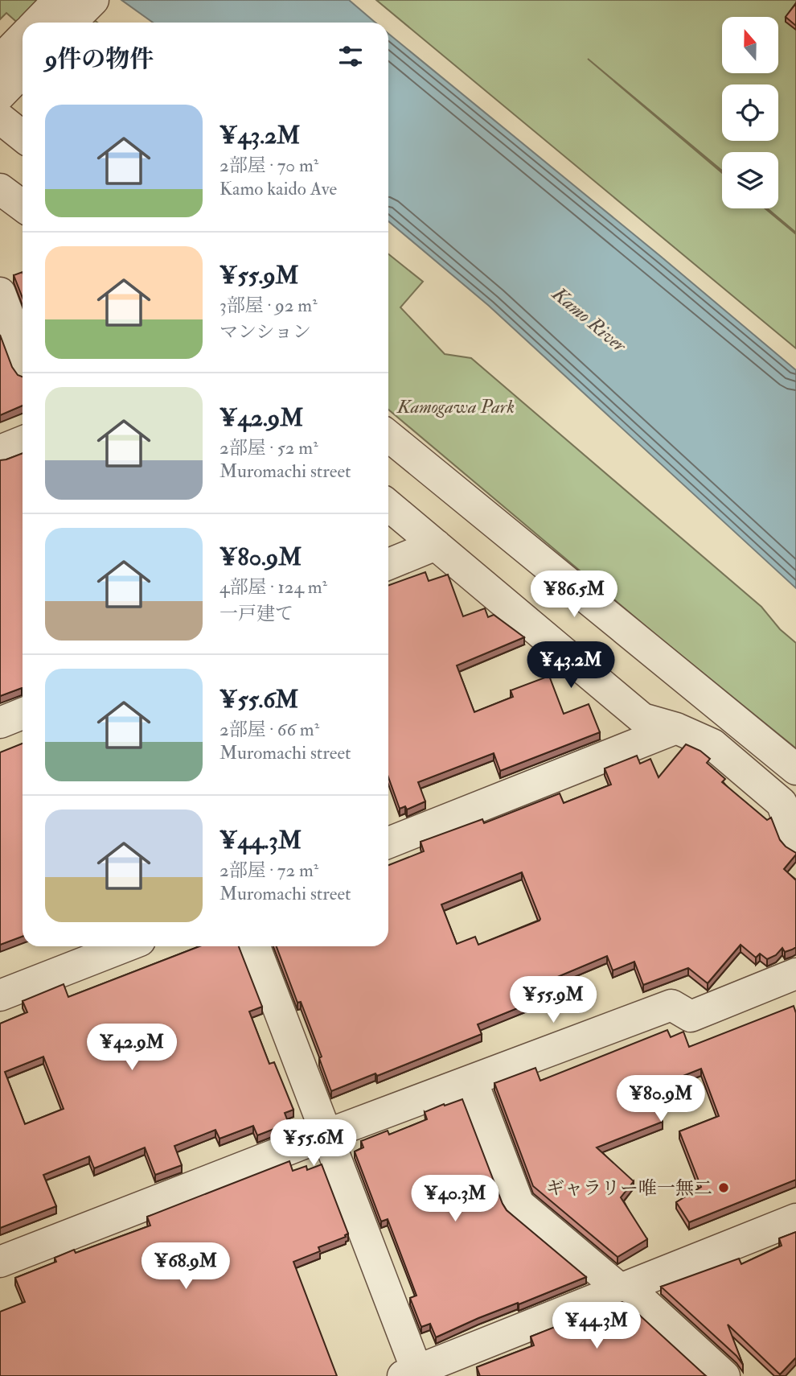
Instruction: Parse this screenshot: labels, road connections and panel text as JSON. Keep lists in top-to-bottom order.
{
  "water": ["Kamo River"],
  "parks": ["Kamogawa Park"],
  "places": ["ギャラリー唯一無二"],
  "north": "top",
  "page": {
    "heading": "9件の物件",
    "list": [
      {
        "name": "¥43.2M",
        "note": "2部屋 · 70 m² · Kamo kaido Ave"
      },
      {
        "name": "¥55.9M",
        "note": "3部屋 · 92 m² · マンション"
      },
      {
        "name": "¥42.9M",
        "note": "2部屋 · 52 m² · Muromachi street"
      },
      {
        "name": "¥80.9M",
        "note": "4部屋 · 124 m² · 一戸建て"
      },
      {
        "name": "¥55.6M",
        "note": "2部屋 · 66 m² · Muromachi street"
      },
      {
        "name": "¥44.3M",
        "note": "2部屋 · 72 m² · Muromachi street"
      }
    ],
    "price": [
      "¥86.5M",
      "¥43.2M",
      "¥55.9M",
      "¥42.9M",
      "¥80.9M",
      "¥55.6M",
      "¥40.3M",
      "¥68.9M",
      "¥44.3M"
    ]
  }
}
